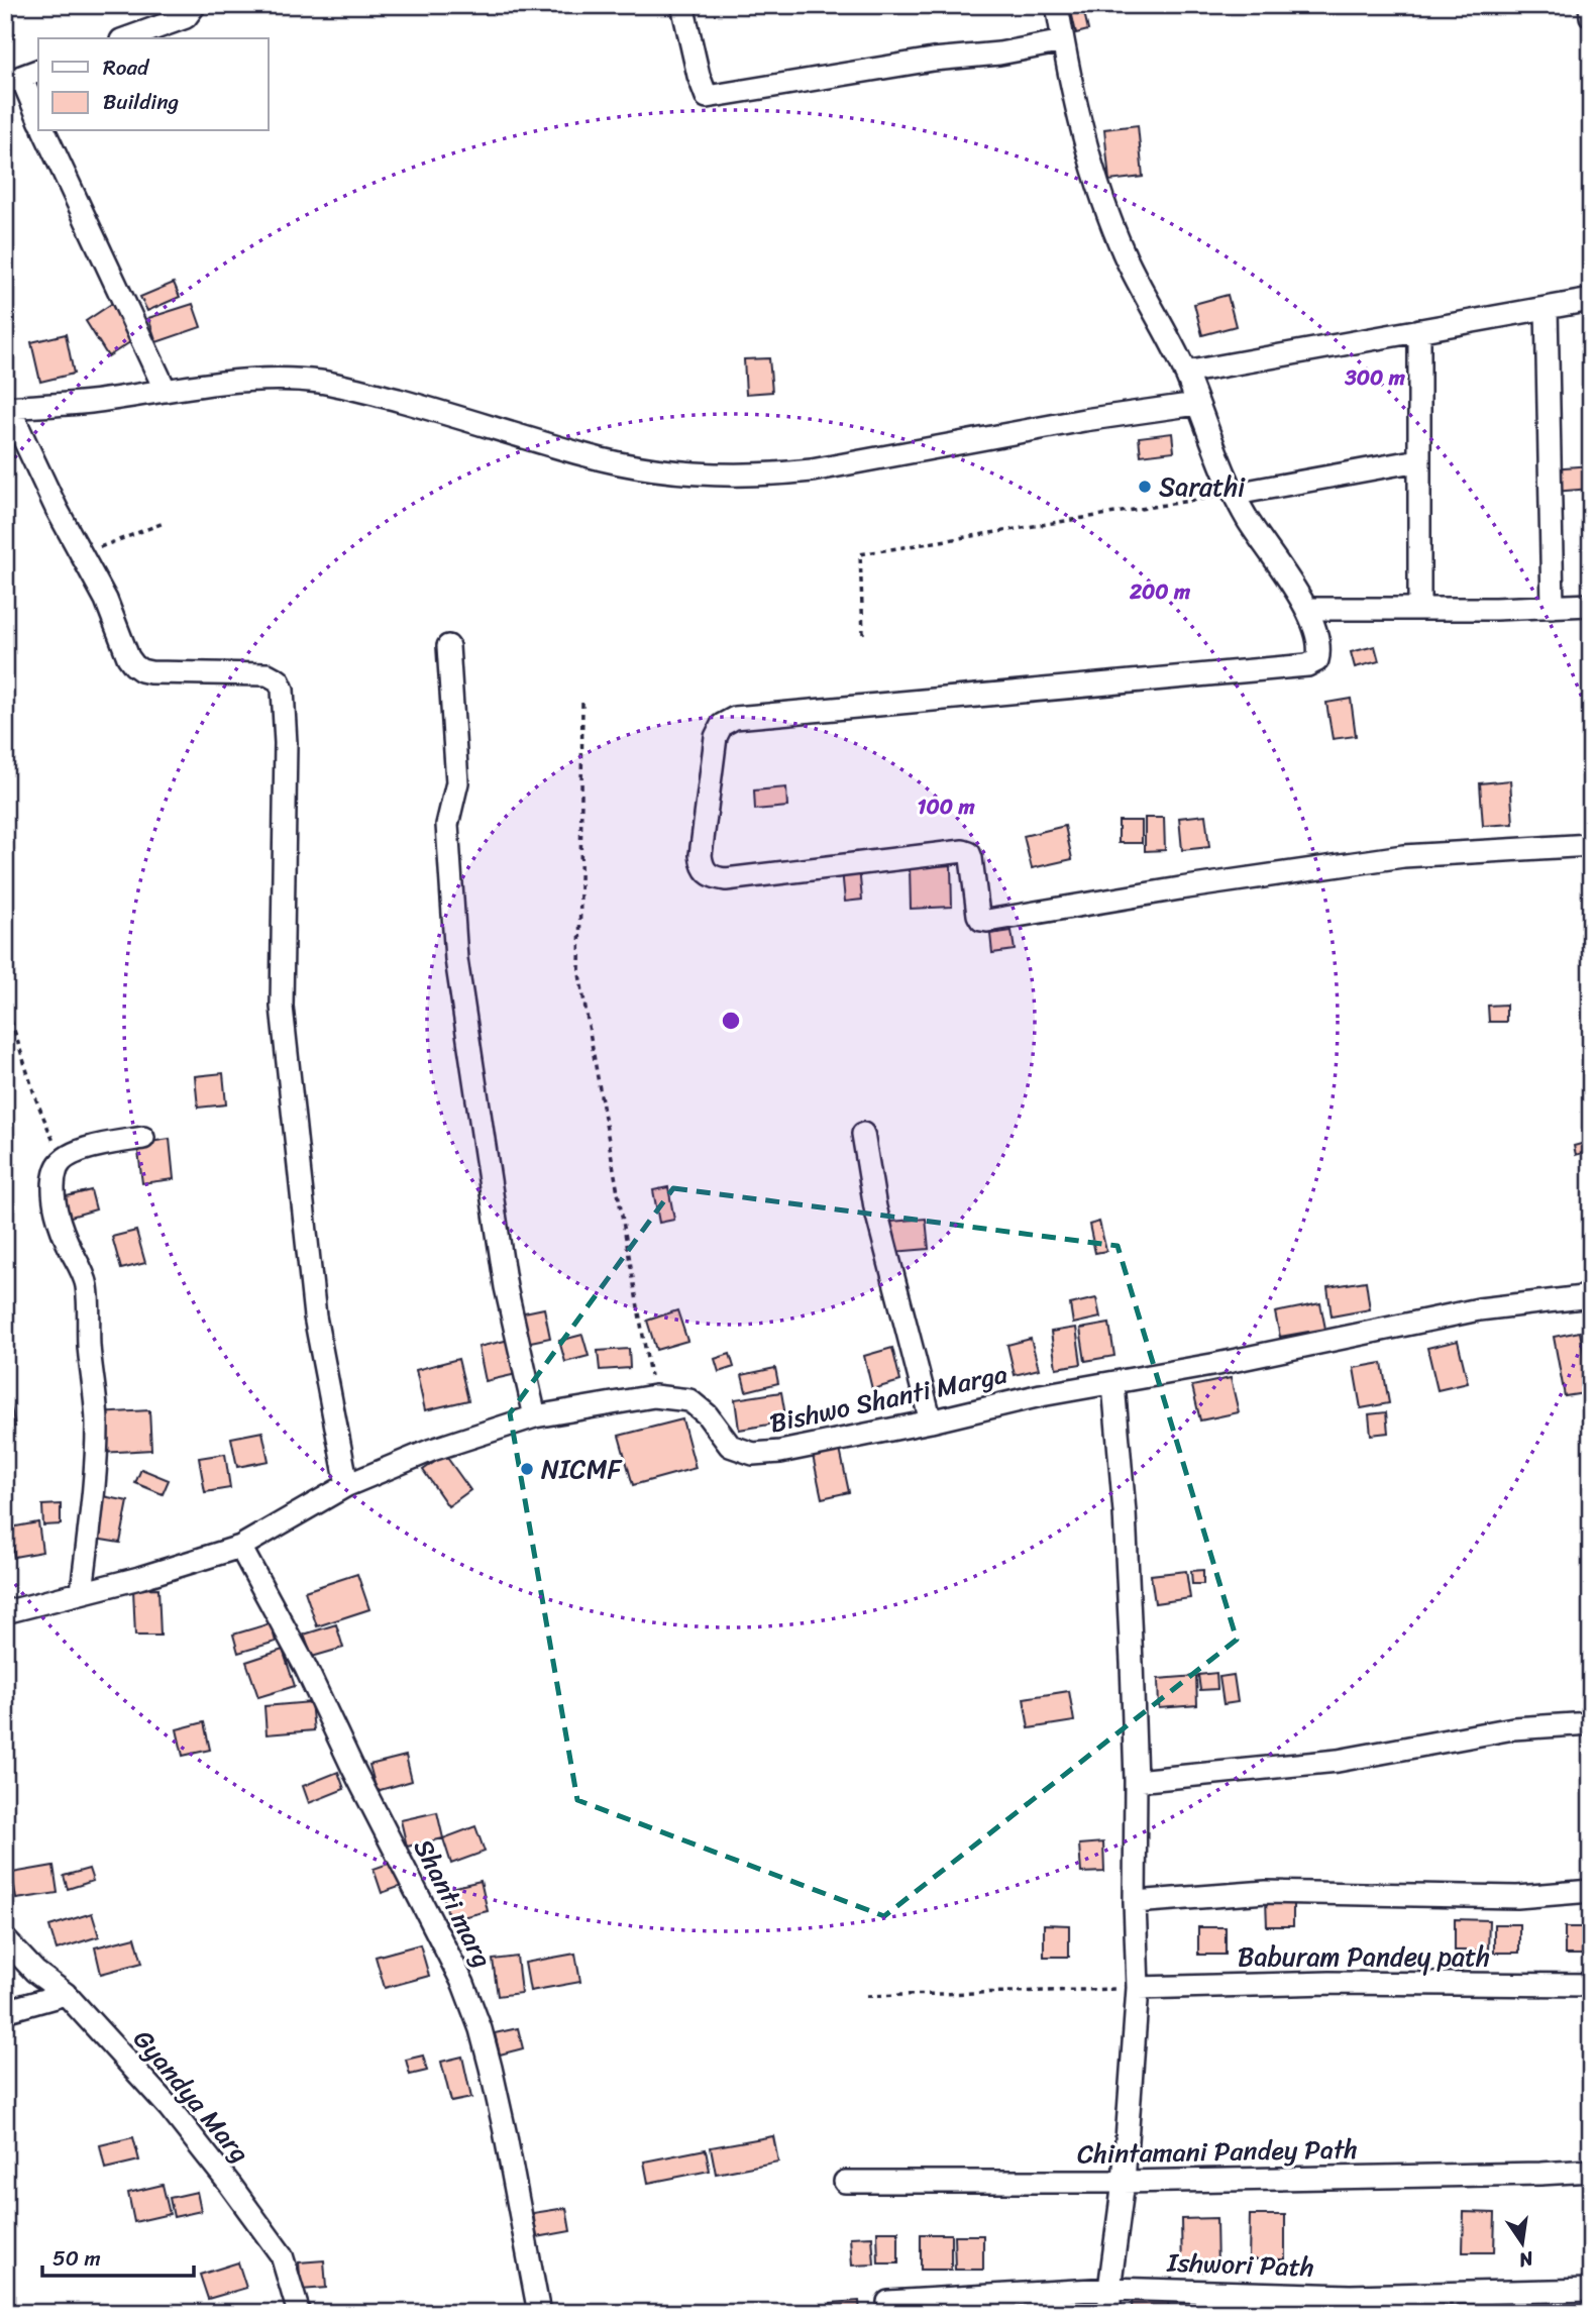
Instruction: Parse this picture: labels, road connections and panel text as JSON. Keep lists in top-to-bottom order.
{
  "streets": {
    "street": [
      "Bishwo Shanti Marga",
      "Shanti marg",
      "Baburam Pandey path",
      "Gyandya Marg",
      "Chintamani Pandey Path",
      "Ishwori Path"
    ]
  },
  "crossings": [
    ["Bishwo Shanti Marga", "Shanti marg"]
  ],
  "places": ["Sarathi", "NICMF"],
  "legend": ["Road", "Building"],
  "scale_bar": "50 m",
  "north": "bottom",
  "rings": ["300 m", "200 m", "100 m"]
}
